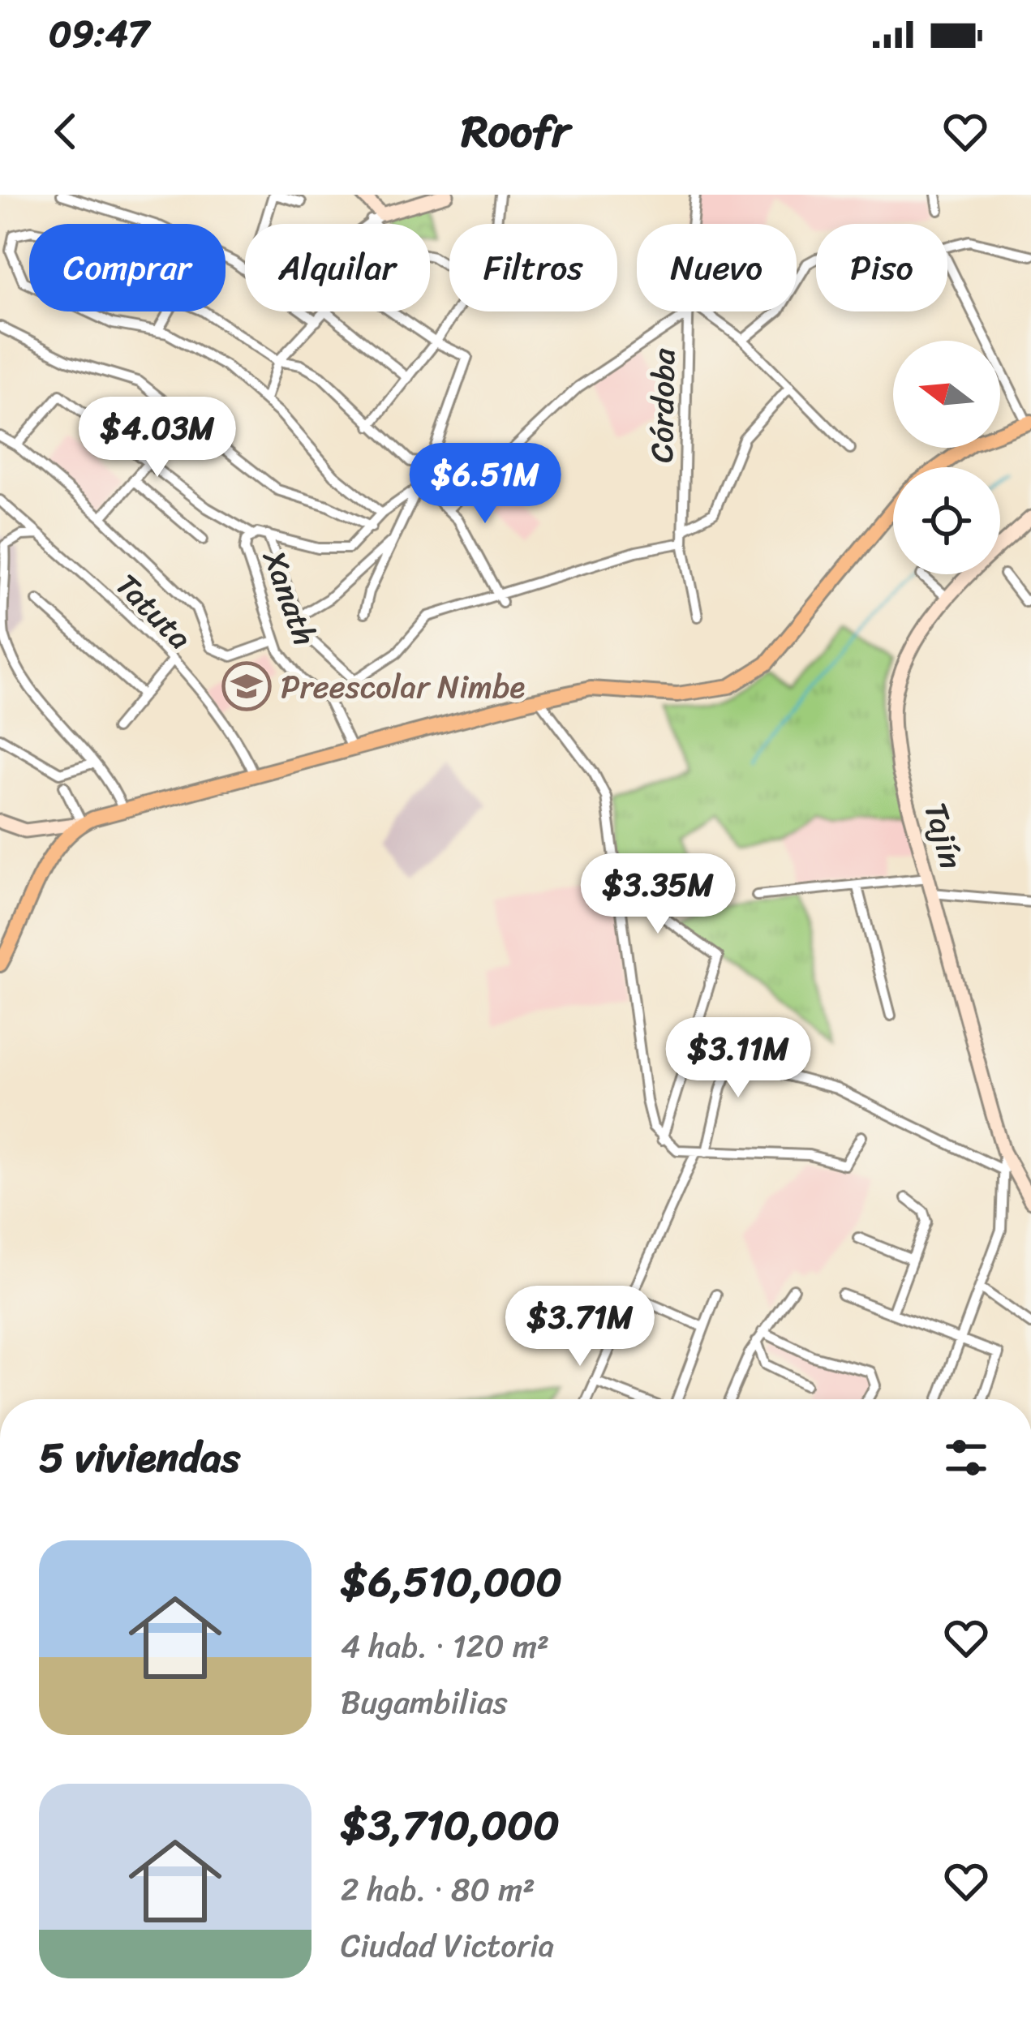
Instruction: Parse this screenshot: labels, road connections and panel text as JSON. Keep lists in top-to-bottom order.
{
  "streets": {
    "main road": ["Tajín"],
    "street": ["Córdoba", "Xanath", "Tatuta"]
  },
  "places": {
    "school or university": ["Preescolar Nimbe"]
  },
  "north": "left",
  "page": {
    "status": "09:47",
    "header": "Roofr",
    "chip": [
      "Comprar",
      "Alquilar",
      "Filtros",
      "Nuevo",
      "Piso"
    ],
    "price": [
      "$4.03M",
      "$6.51M",
      "$3.35M",
      "$3.11M",
      "$3.71M"
    ],
    "heading": "5 viviendas",
    "list": [
      {
        "name": "$6,510,000",
        "note": "4 hab. · 120 m² · Bugambilias"
      },
      {
        "name": "$3,710,000",
        "note": "2 hab. · 80 m² · Ciudad Victoria"
      }
    ]
  }
}
